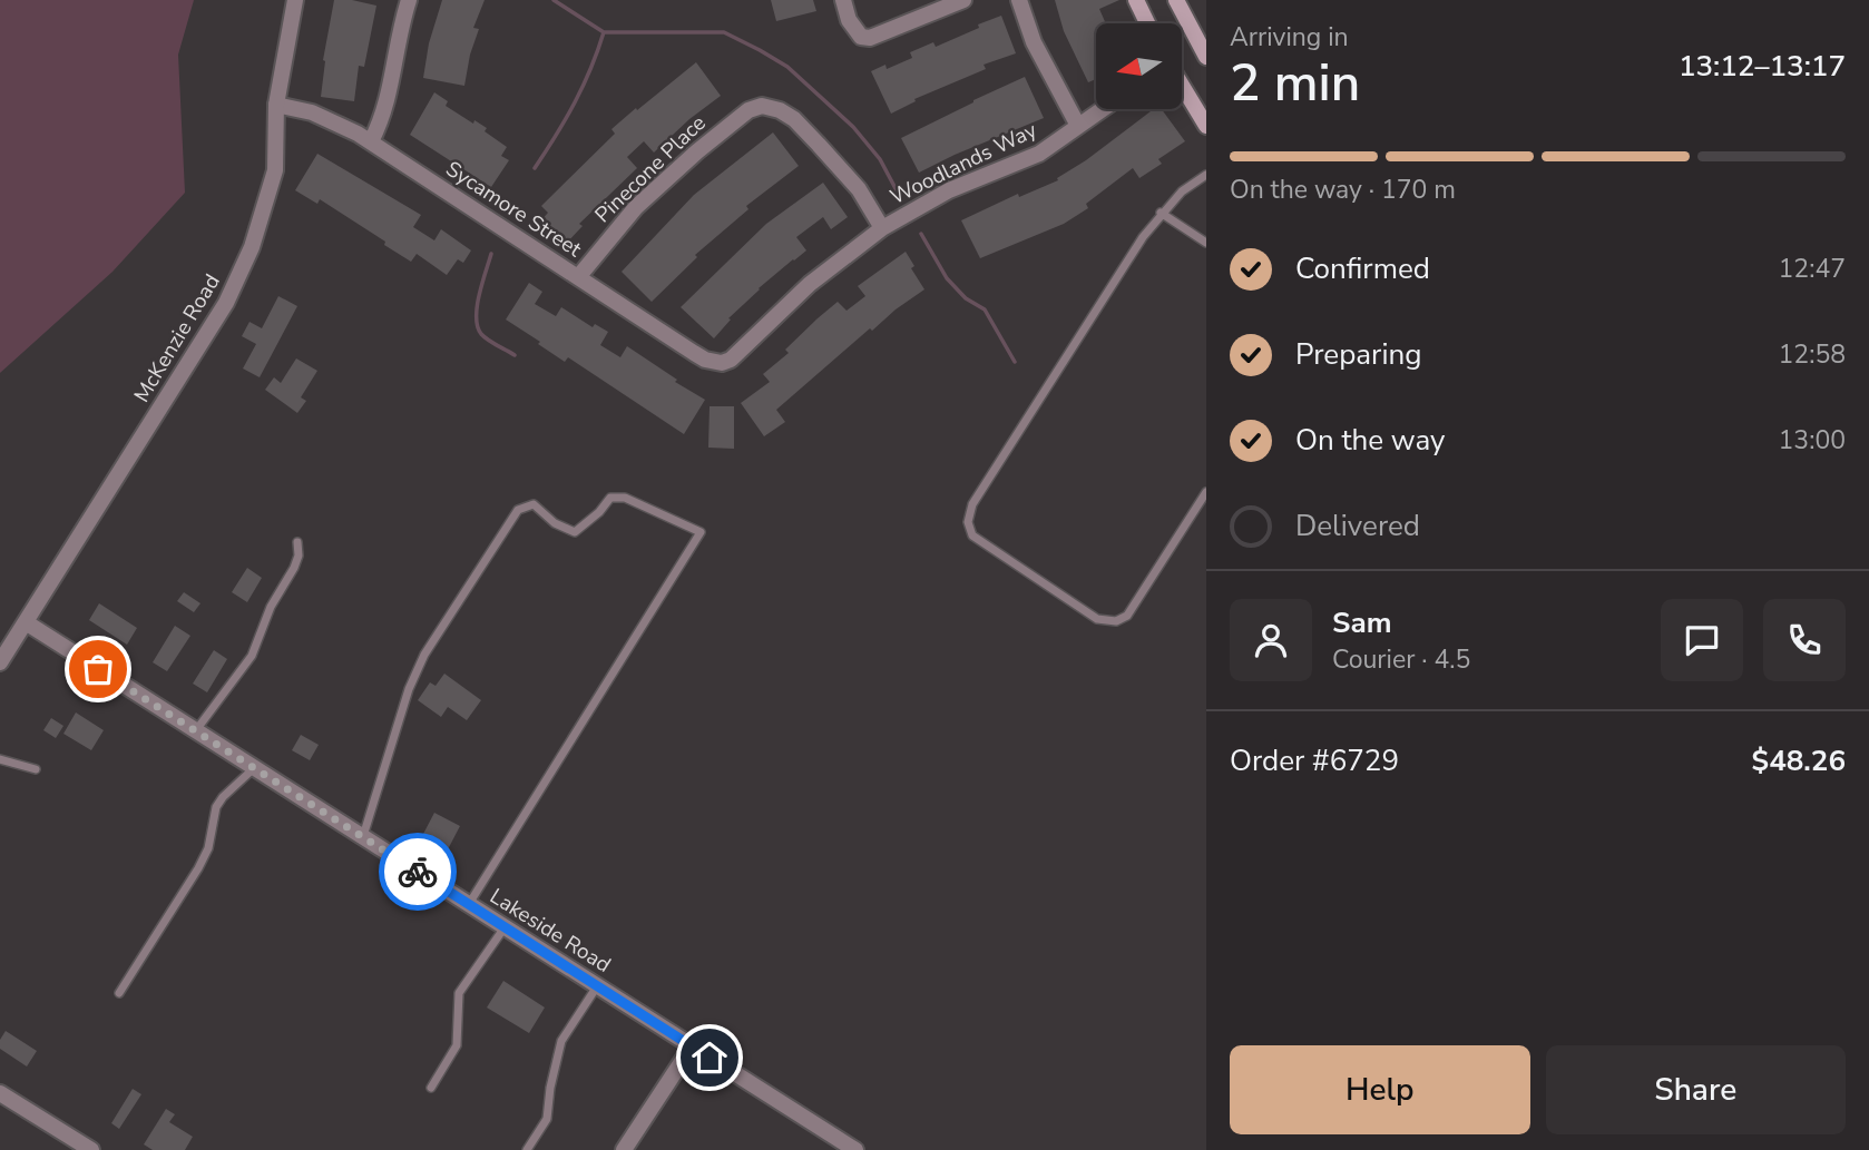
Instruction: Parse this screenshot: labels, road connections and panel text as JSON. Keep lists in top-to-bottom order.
{
  "streets": {
    "street": [
      "Woodlands Way",
      "Pinecone Place",
      "Sycamore Street",
      "McKenzie Road",
      "Lakeside Road"
    ]
  },
  "crossings": [
    ["Woodlands Way", "Pinecone Place"],
    ["Woodlands Way", "Sycamore Street"],
    ["Pinecone Place", "Sycamore Street"],
    ["Sycamore Street", "McKenzie Road"],
    ["McKenzie Road", "Lakeside Road"]
  ],
  "north": "left",
  "page": {
    "heading": ["2 min", "Arriving in", "13:12–13:17"],
    "panel": [
      "Sam",
      "Courier · 4.5",
      "Order #6729",
      "$48.26"
    ],
    "bar": "On the way · 170 m",
    "list": [
      ["Confirmed", "12:47"],
      ["Preparing", "12:58"],
      ["On the way", "13:00"],
      "Delivered"
    ],
    "buttons": ["Help", "Share"]
  }
}
